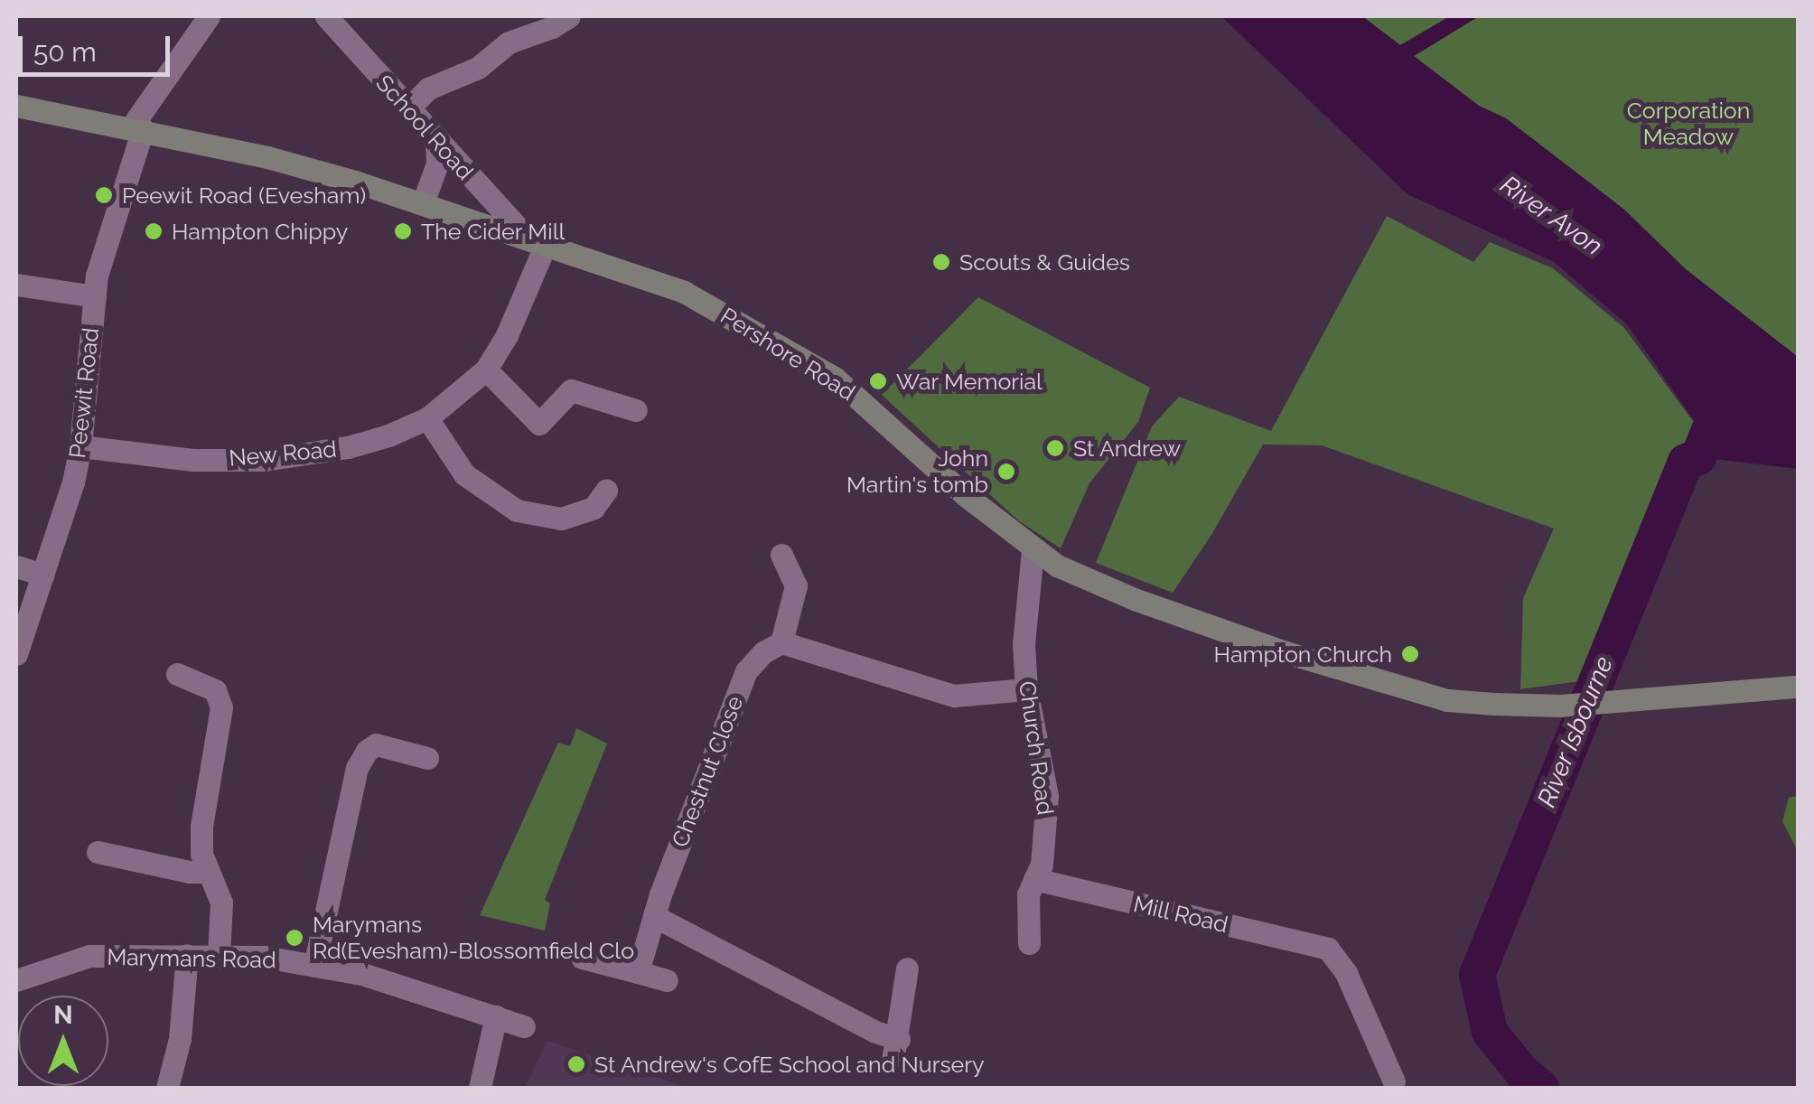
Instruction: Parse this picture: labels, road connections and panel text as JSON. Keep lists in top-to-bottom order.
{
  "streets": {
    "main road": ["Pershore Road"],
    "street": [
      "School Road",
      "Peewit Road",
      "New Road",
      "Church Road",
      "Chestnut Close",
      "Mill Road",
      "Marymans Road"
    ]
  },
  "crossings": [
    ["School Road", "Pershore Road"],
    ["School Road", "New Road"],
    ["Pershore Road", "Peewit Road"],
    ["Pershore Road", "New Road"],
    ["Pershore Road", "Church Road"],
    ["Peewit Road", "New Road"],
    ["Church Road", "Mill Road"]
  ],
  "water": ["River Avon", "River Isbourne"],
  "parks": ["Corporation Meadow"],
  "places": [
    "Peewit Road (Evesham)",
    "Hampton Chippy",
    "The Cider Mill",
    "Scouts & Guides",
    "War Memorial",
    "St Andrew",
    "John Martin's tomb",
    "Hampton Church",
    "Marymans Rd(Evesham)-Blossomfield Clo",
    "St Andrew's CofE School and Nursery"
  ],
  "scale_bar": "50 m",
  "north": "top"
}
